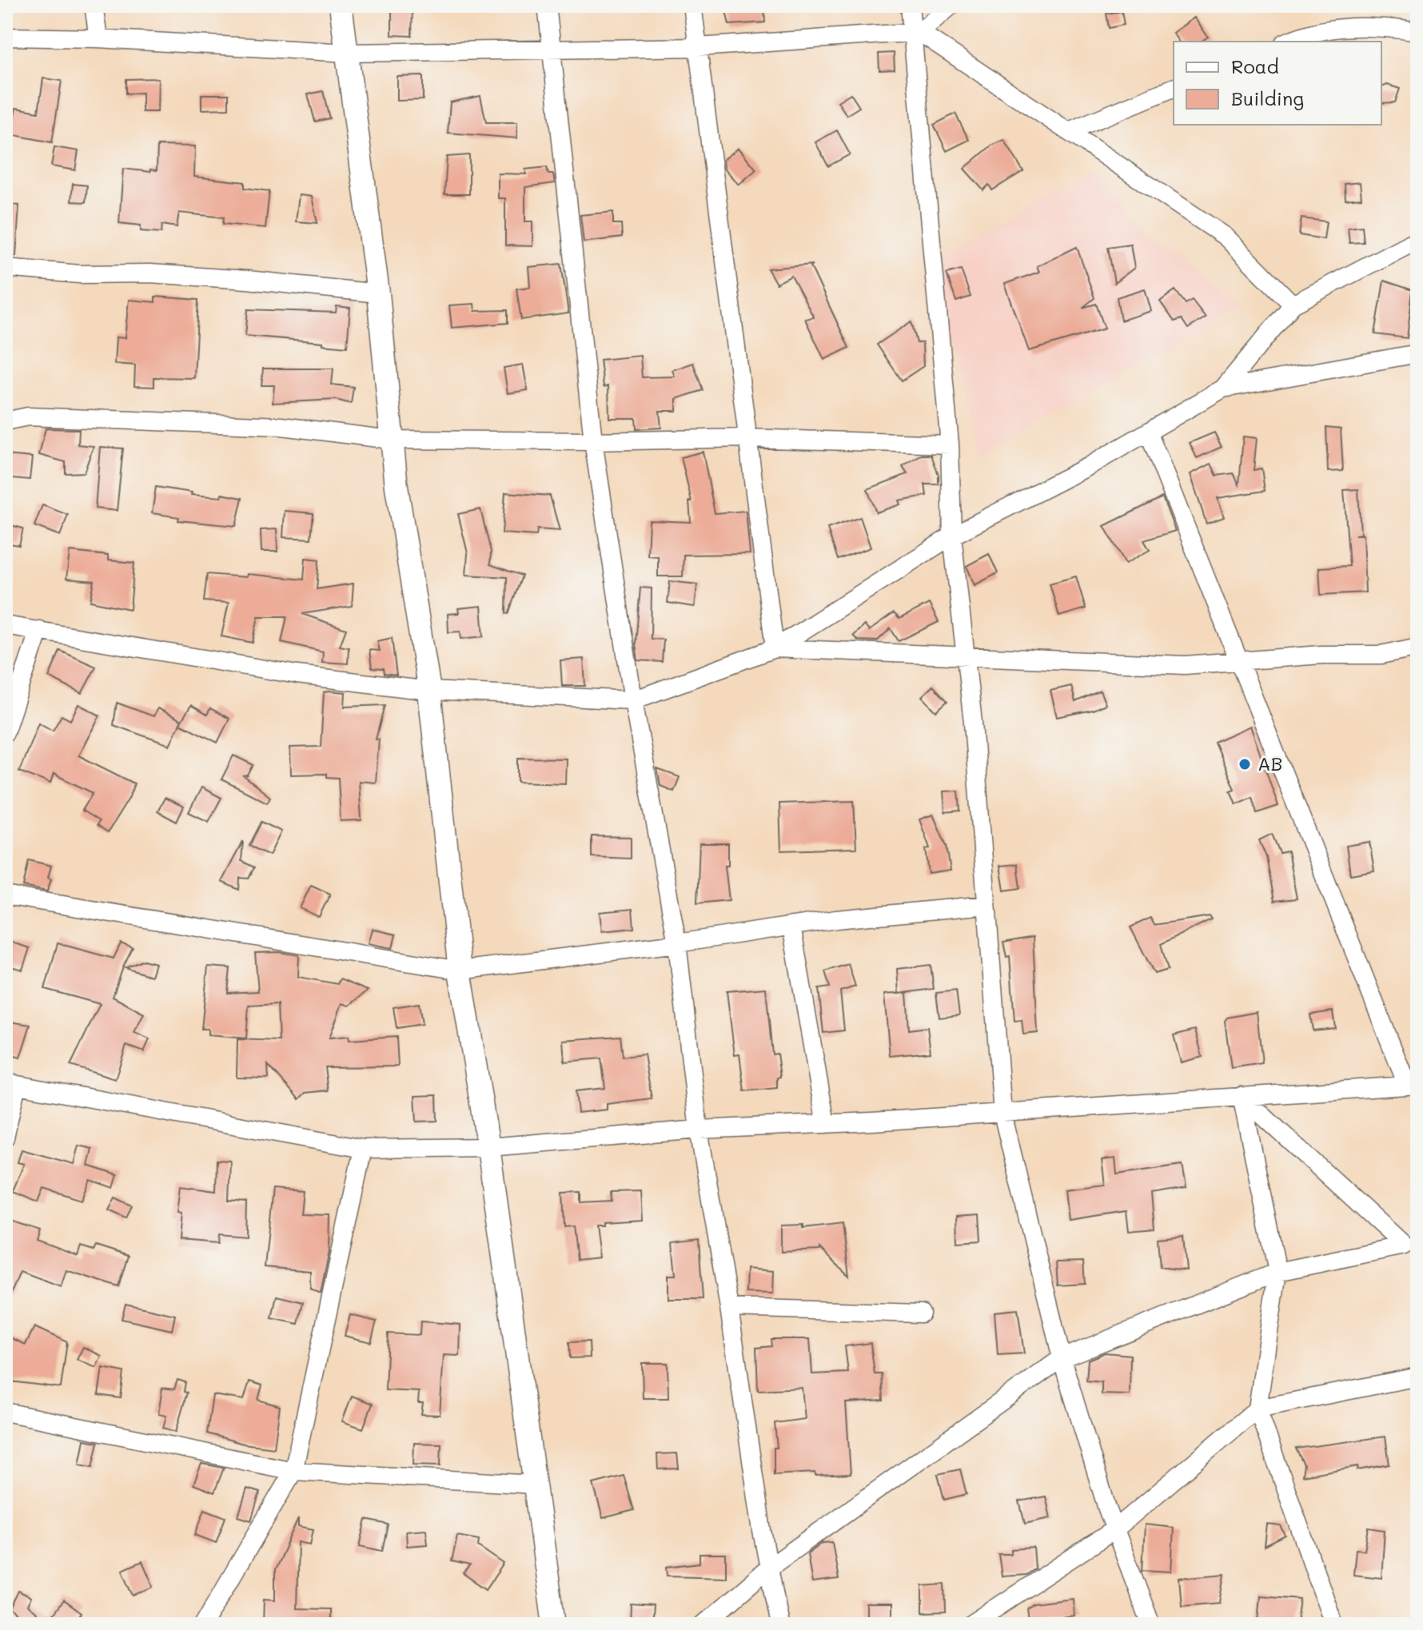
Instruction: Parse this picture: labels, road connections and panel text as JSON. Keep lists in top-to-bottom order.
{
  "places": ["AB"],
  "legend": ["Road", "Building"]
}
